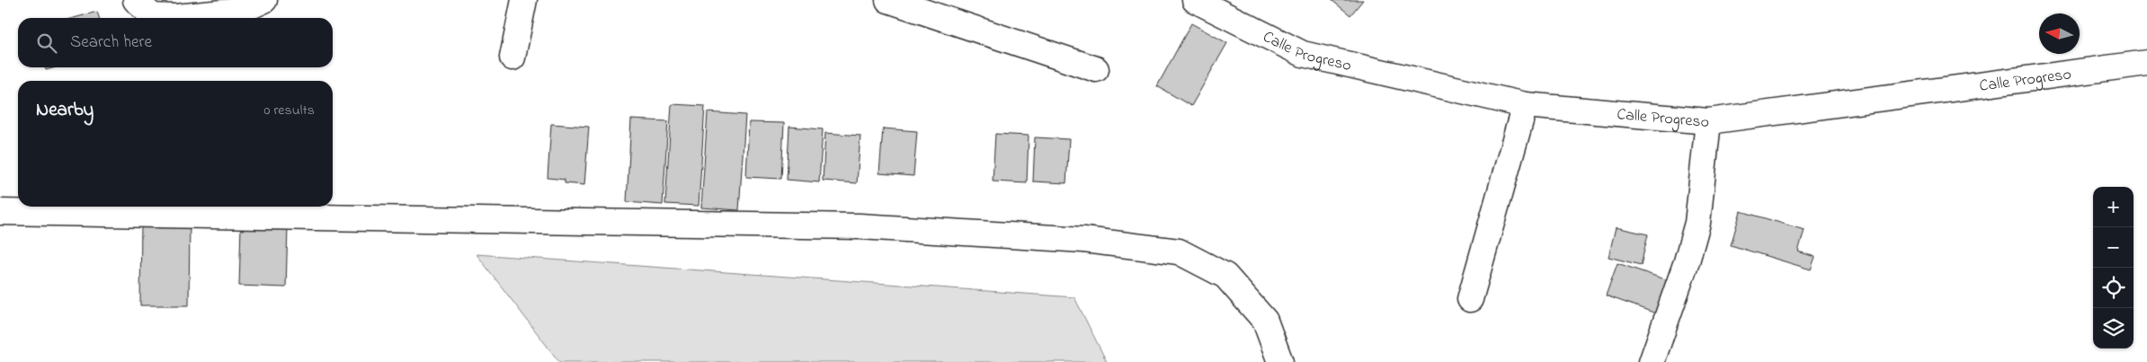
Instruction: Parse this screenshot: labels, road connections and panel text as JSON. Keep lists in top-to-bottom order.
{
  "streets": {
    "street": ["Calle Progreso"]
  },
  "north": "left",
  "page": {
    "search": "Search here",
    "heading": ["Nearby", "0 results"],
    "map_buttons": ["+", "−"]
  }
}
